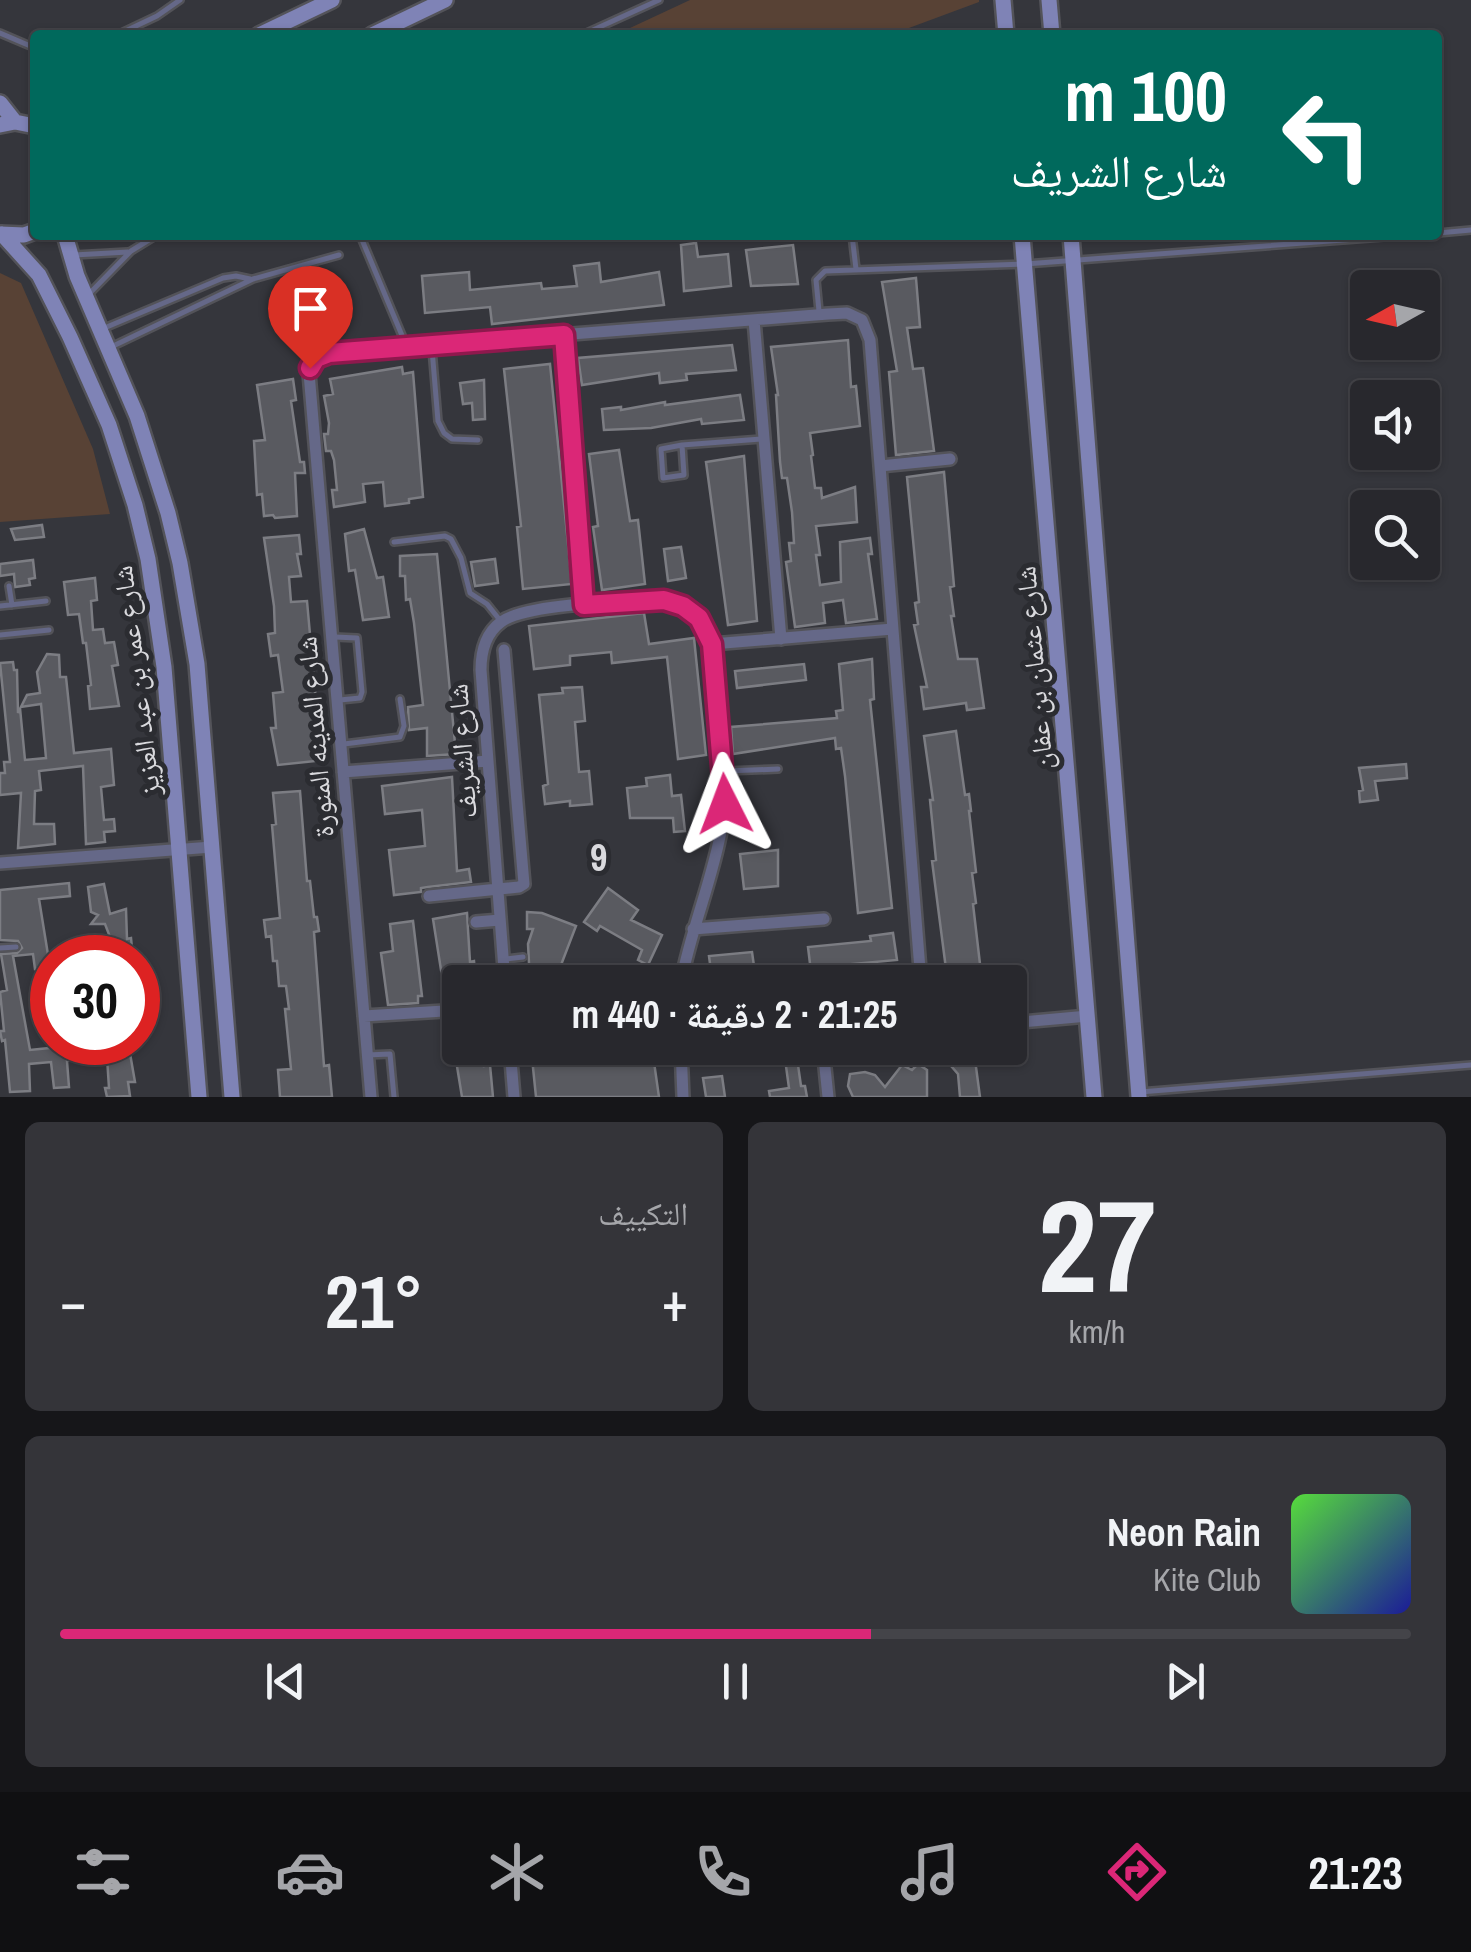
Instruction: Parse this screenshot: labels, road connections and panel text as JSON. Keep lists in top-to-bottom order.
{
  "streets": {
    "main road": ["شارع عثمان بن عفان", "شارع عمر بن عبد العزيز"],
    "street": ["شارع المدينه المنورة", "شارع الشريف"]
  },
  "districts": ["9"],
  "north": "left",
  "page": {
    "turn": ["100 m", "شارع الشريف"],
    "limit": "30",
    "trip": "21:25 · 2 دقيقة · 440 m",
    "tile": [
      ["27", "km/h"],
      "التكييف"
    ],
    "heat": ["−", "21°", "+"],
    "song": ["Neon Rain", "Kite Club"],
    "tabs": "21:23"
  }
}
